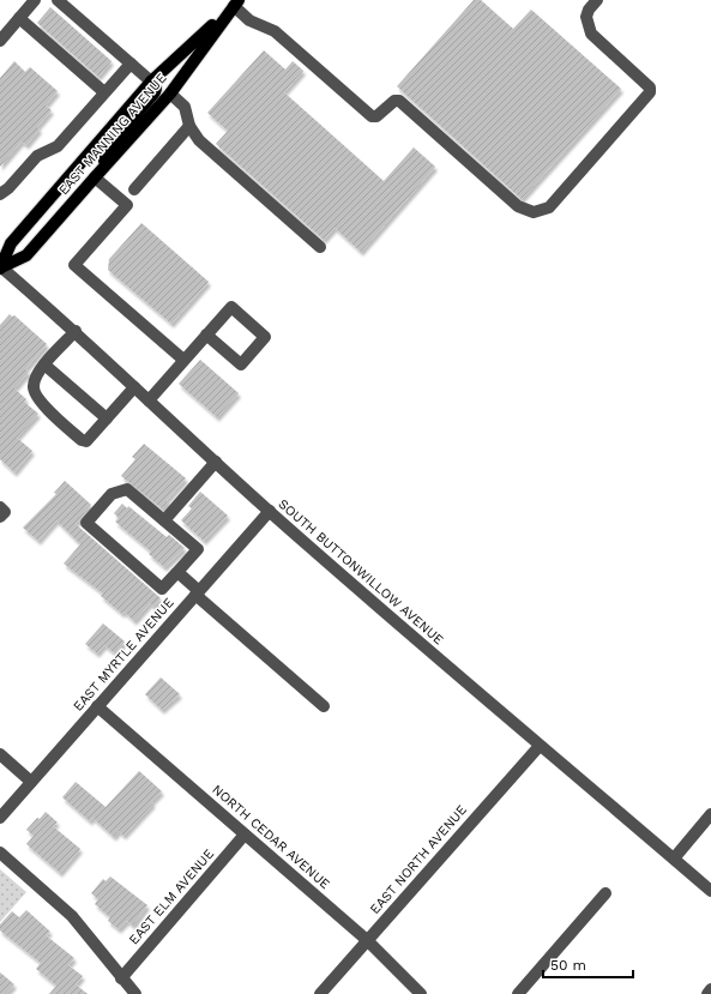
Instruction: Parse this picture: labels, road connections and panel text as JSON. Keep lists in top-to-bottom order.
{
  "streets": {
    "main road": ["EAST MANNING AVENUE"],
    "street": [
      "SOUTH BUTTONWILLOW AVENUE",
      "EAST MYRTLE AVENUE",
      "NORTH CEDAR AVENUE",
      "EAST NORTH AVENUE",
      "EAST ELM AVENUE"
    ]
  },
  "crossings": [
    ["EAST MANNING AVENUE", "SOUTH BUTTONWILLOW AVENUE"],
    ["SOUTH BUTTONWILLOW AVENUE", "EAST MYRTLE AVENUE"],
    ["SOUTH BUTTONWILLOW AVENUE", "EAST NORTH AVENUE"],
    ["EAST MYRTLE AVENUE", "NORTH CEDAR AVENUE"],
    ["NORTH CEDAR AVENUE", "EAST NORTH AVENUE"],
    ["NORTH CEDAR AVENUE", "EAST ELM AVENUE"]
  ],
  "scale_bar": "50 m"
}
